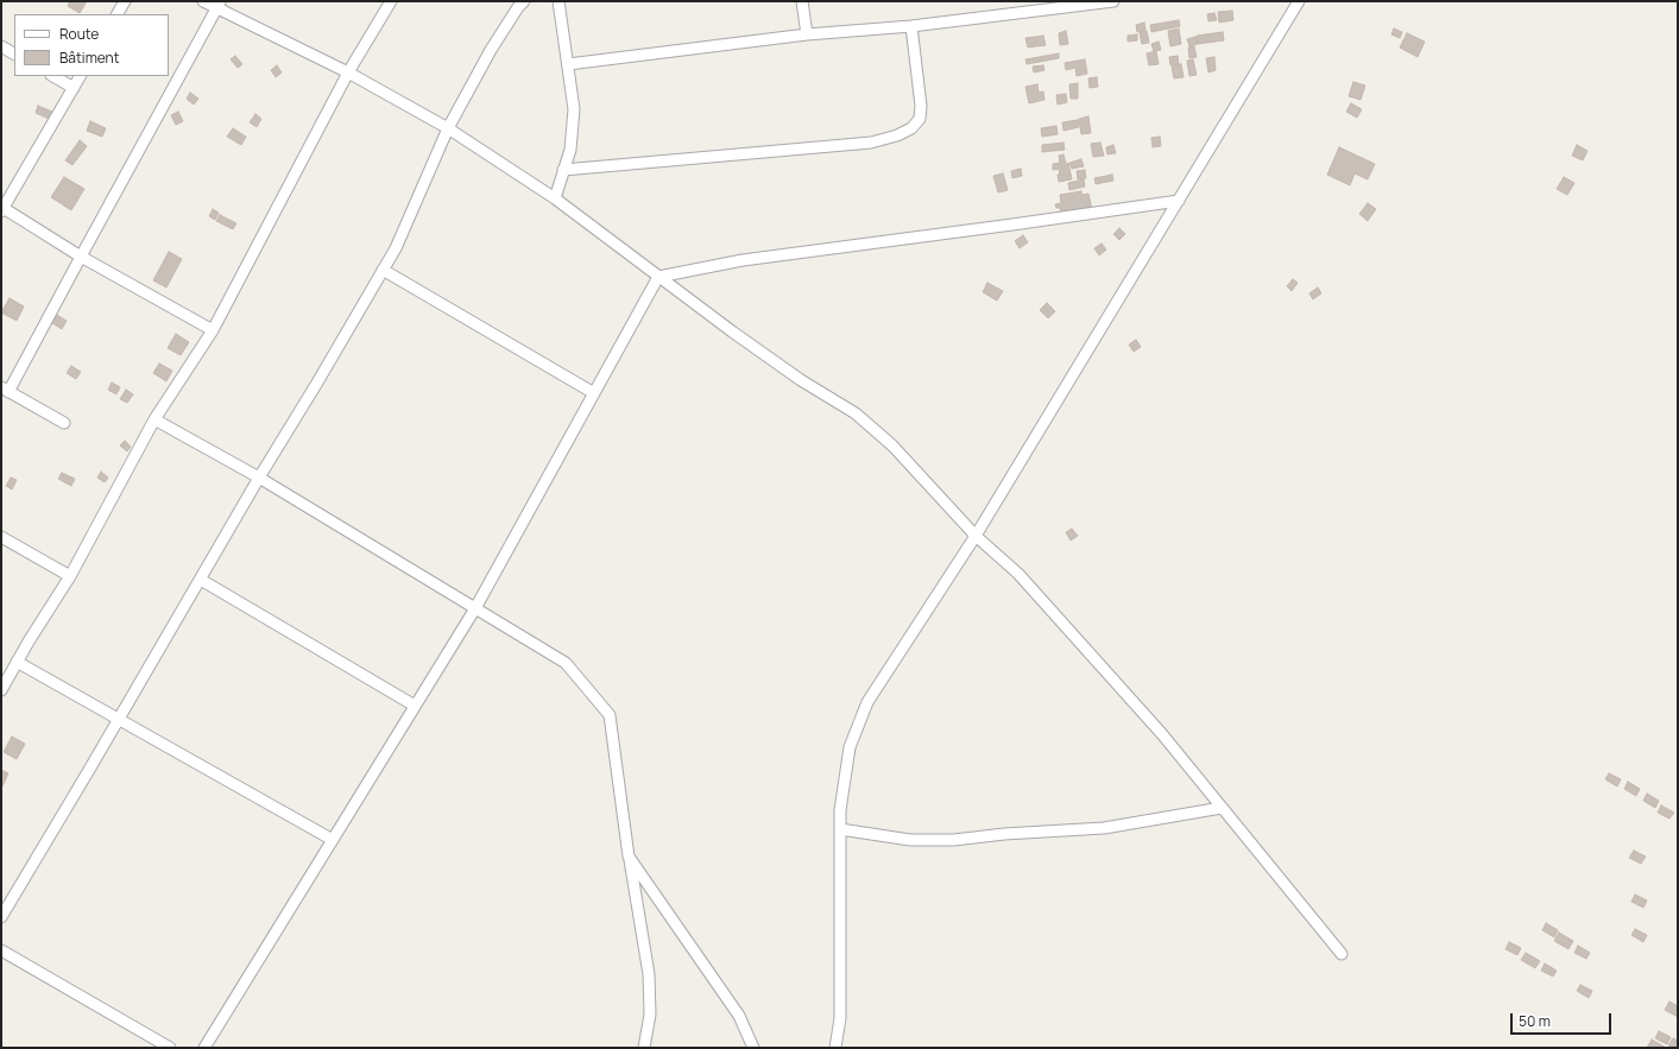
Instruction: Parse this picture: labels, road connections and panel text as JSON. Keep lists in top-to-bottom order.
{
  "legend": ["Route", "Bâtiment"],
  "scale_bar": "50 m"
}
